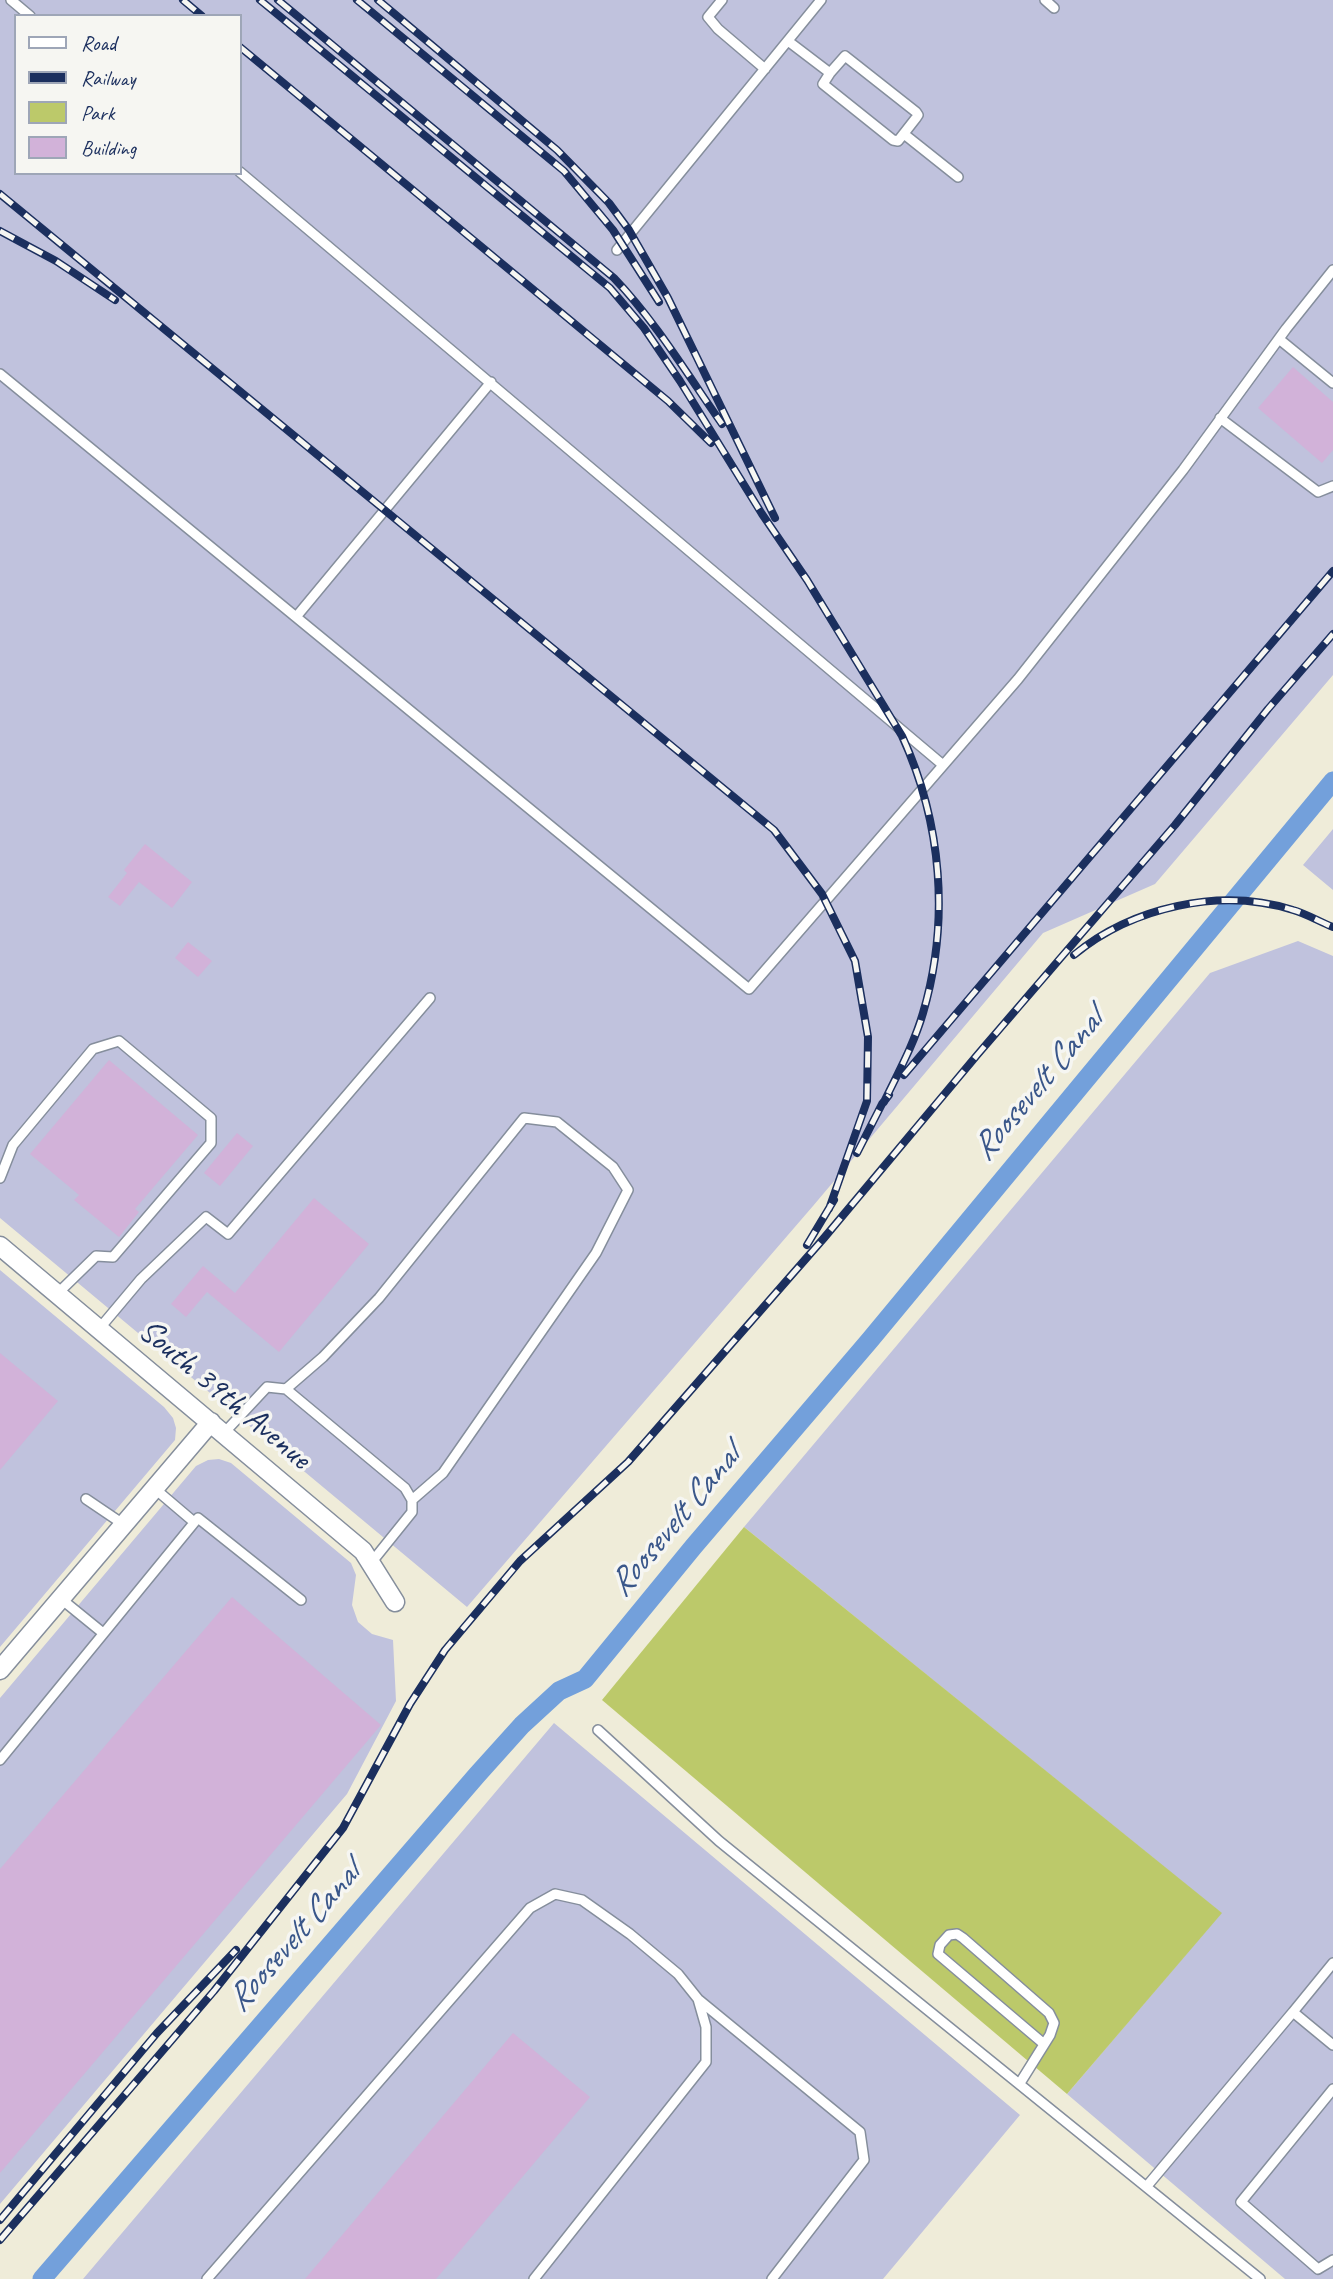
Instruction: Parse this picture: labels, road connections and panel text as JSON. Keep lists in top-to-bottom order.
{
  "streets": {
    "street": ["South 39th Avenue"]
  },
  "water": ["Roosevelt Canal"],
  "legend": [
    "Road",
    "Railway",
    "Park",
    "Building"
  ]
}
